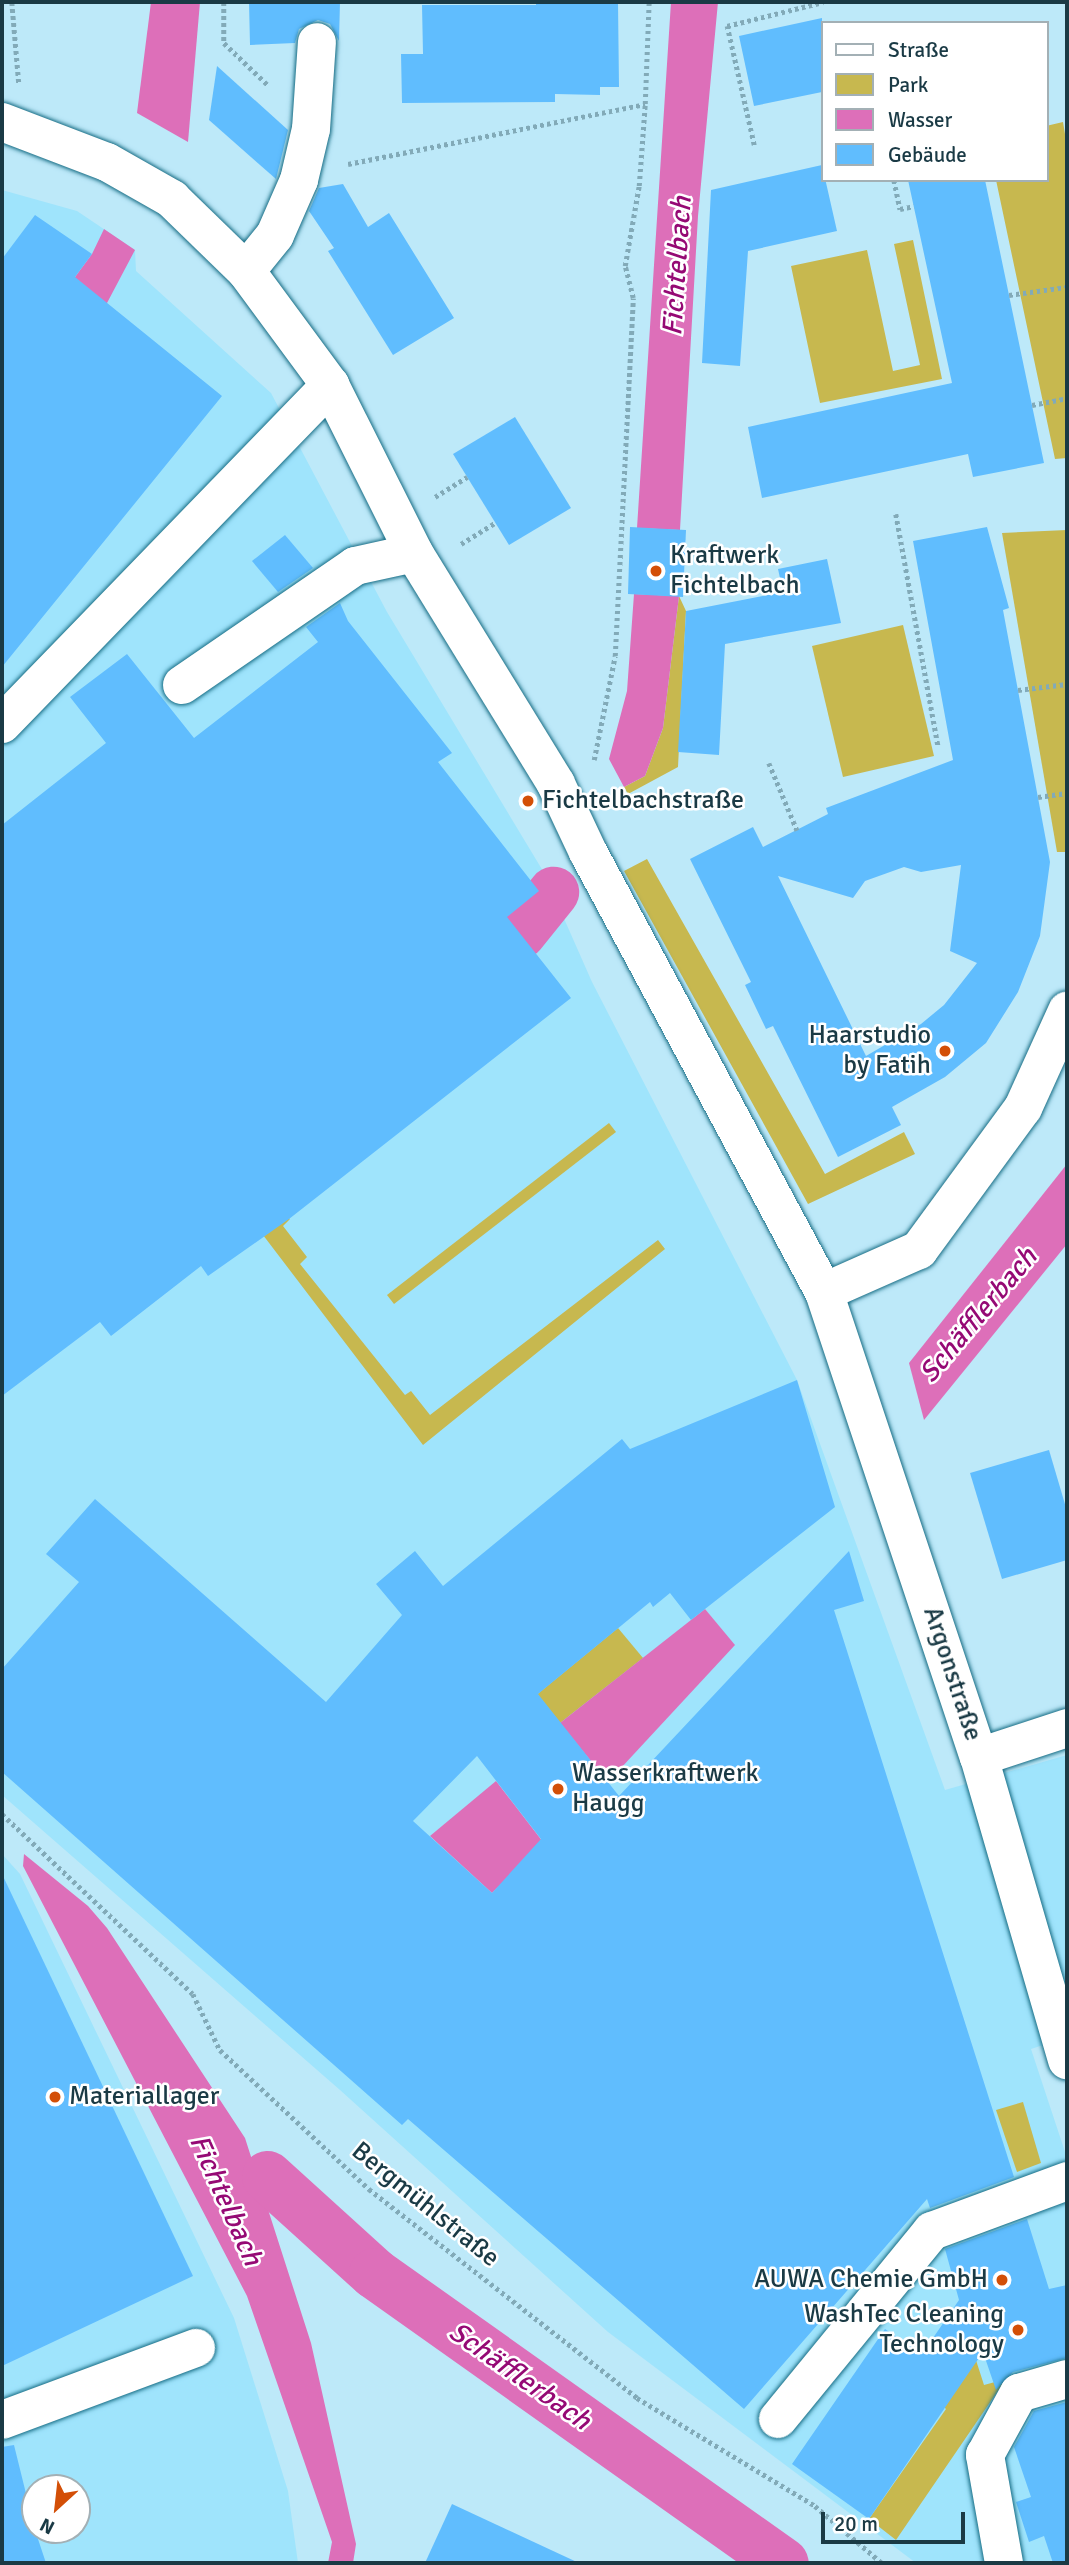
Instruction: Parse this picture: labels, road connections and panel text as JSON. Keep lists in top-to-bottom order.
{
  "streets": {
    "street": ["Argonstraße"],
    "path": ["Bergmühlstraße"]
  },
  "water": ["Fichtelbach", "Schäfflerbach"],
  "places": [
    "Kraftwerk Fichtelbach",
    "Fichtelbachstraße",
    "Haarstudio by Fatih",
    "Wasserkraftwerk Haugg",
    "Materiallager",
    "AUWA Chemie GmbH",
    "WashTec Cleaning Technology"
  ],
  "legend": [
    "Straße",
    "Park",
    "Wasser",
    "Gebäude"
  ],
  "scale_bar": "20 m",
  "north": "bottom left"
}
